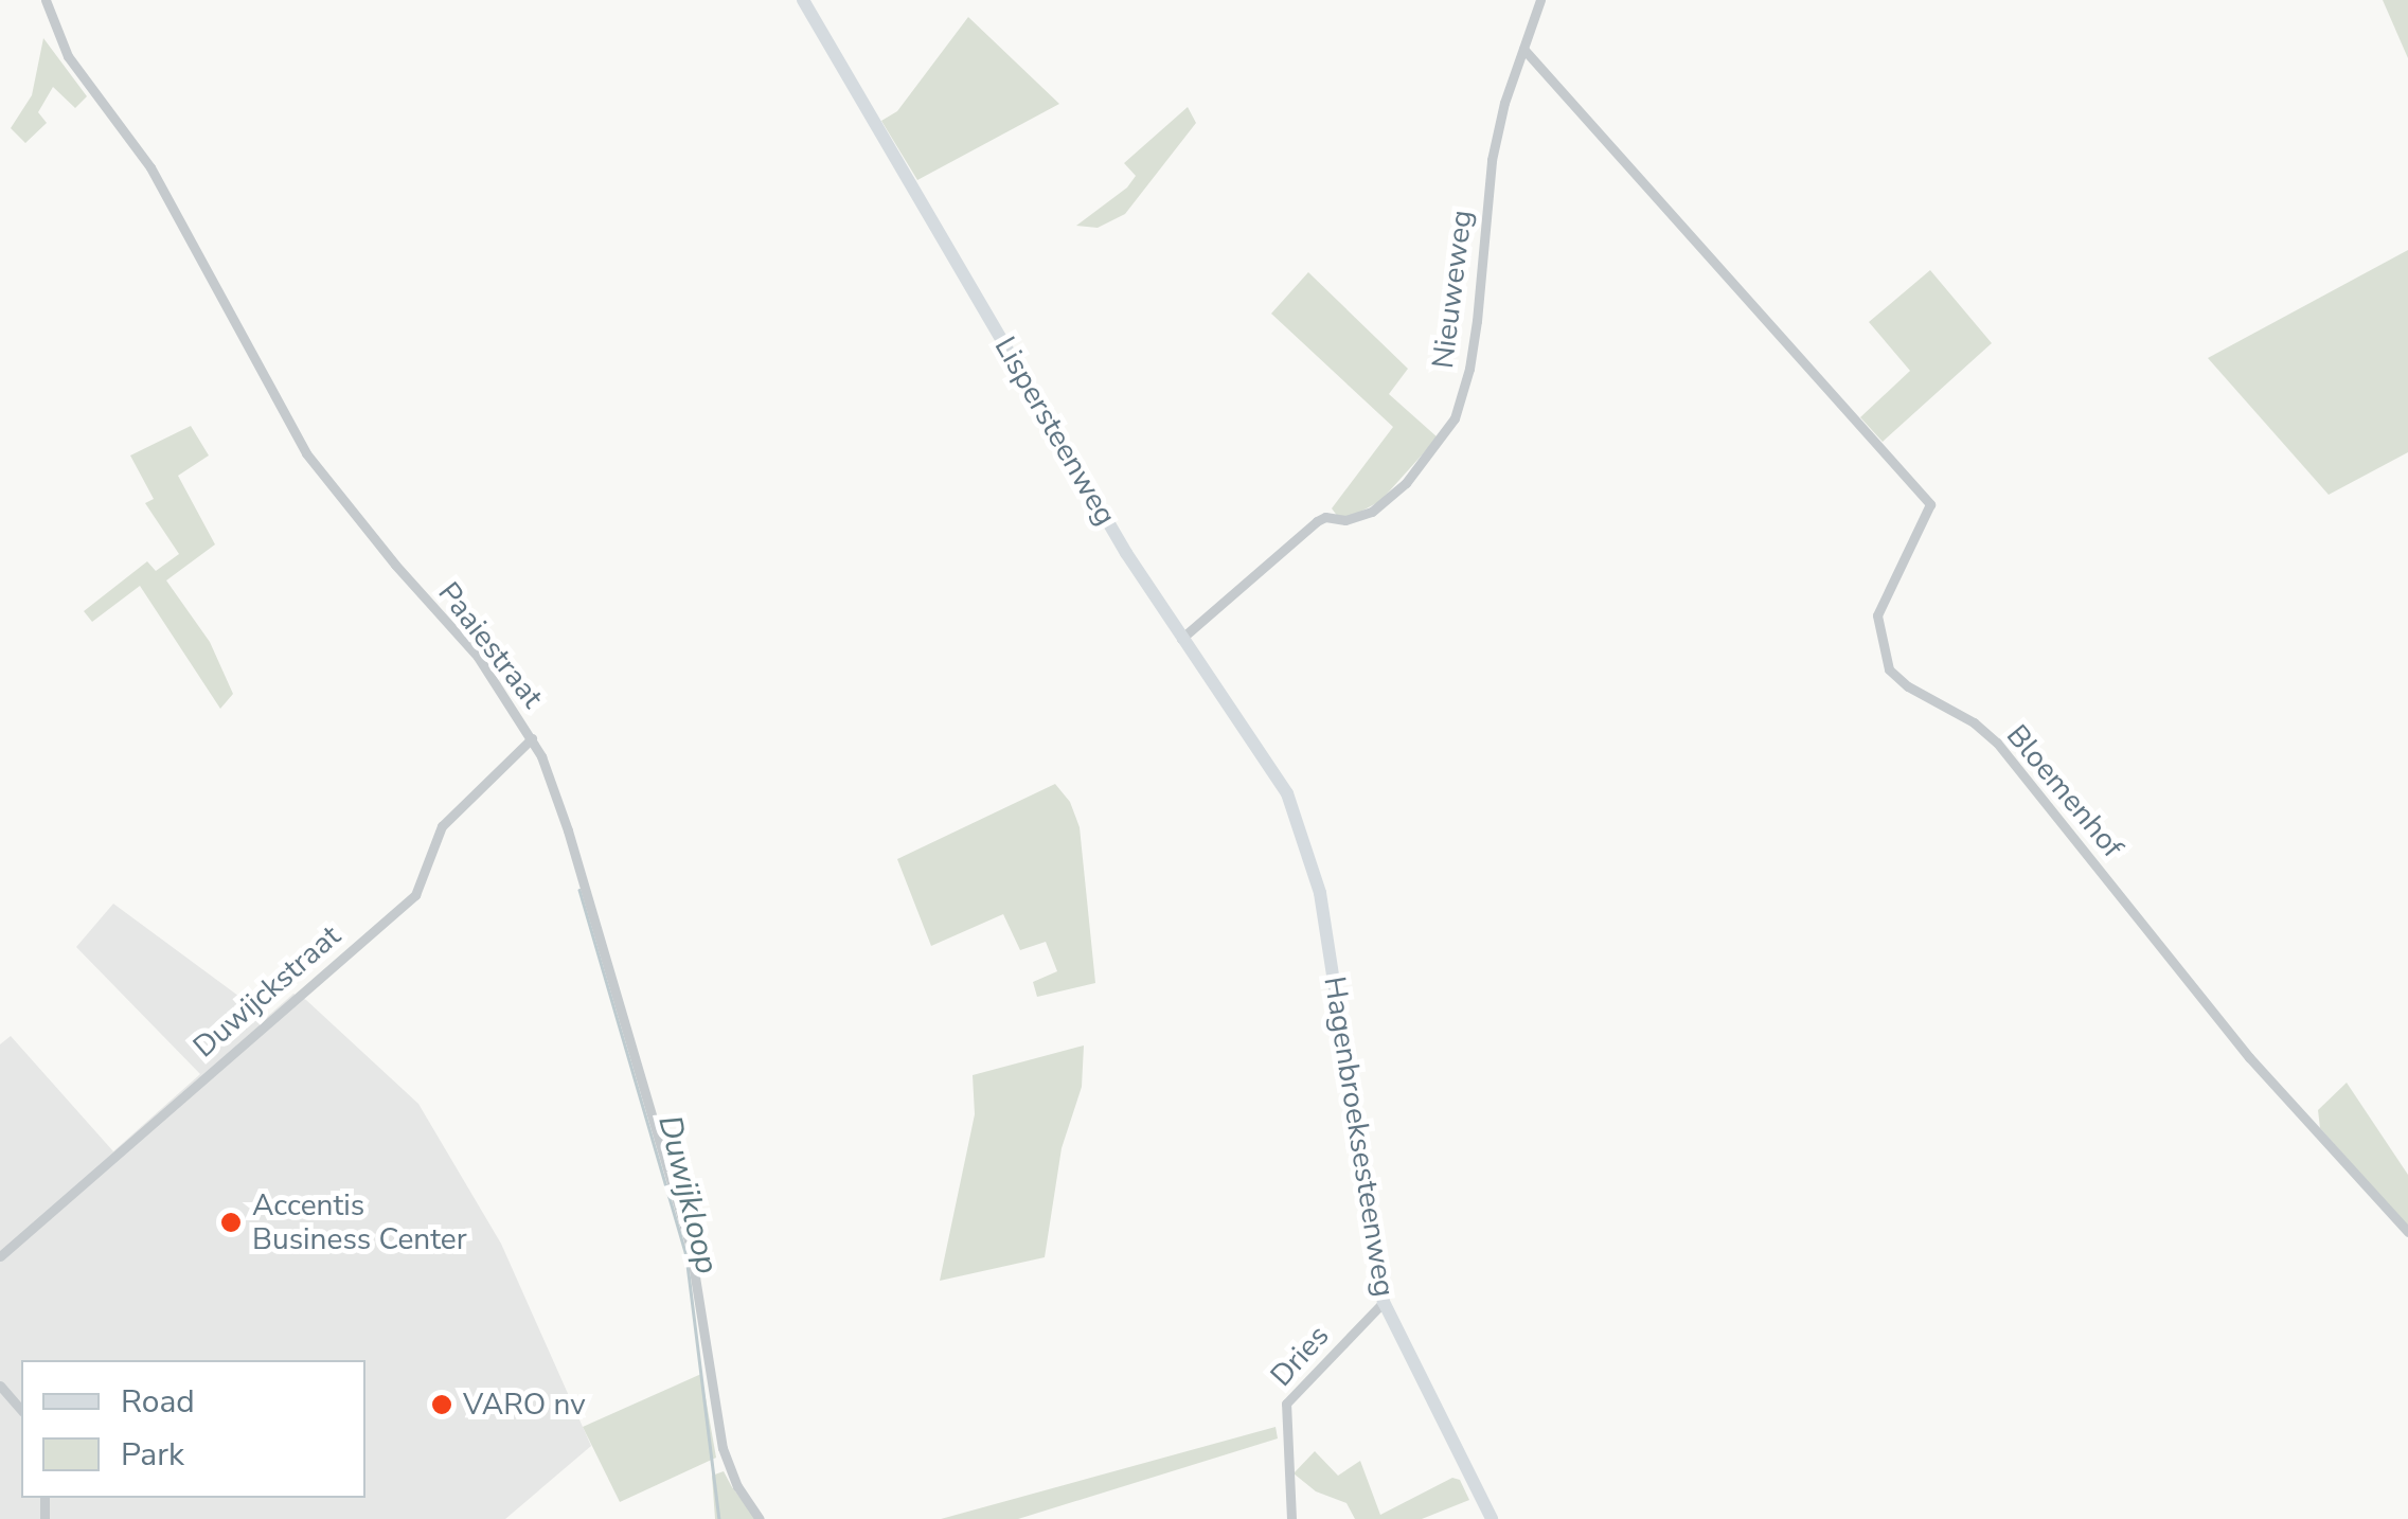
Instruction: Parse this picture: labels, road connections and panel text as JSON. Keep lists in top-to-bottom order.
{
  "streets": {
    "street": [
      "Nieuweweg",
      "Lispersteenweg",
      "Paaiestraat",
      "Bloemenhof",
      "Duwijckstraat",
      "Hagenbroeksesteenweg",
      "Dries"
    ]
  },
  "crossings": [
    ["Nieuweweg", "Lispersteenweg"],
    ["Nieuweweg", "Bloemenhof"],
    ["Lispersteenweg", "Hagenbroeksesteenweg"],
    ["Paaiestraat", "Duwijckstraat"],
    ["Hagenbroeksesteenweg", "Dries"]
  ],
  "water": ["Duwijkloop"],
  "places": ["Accentis Business Center", "VARO nv"],
  "legend": ["Road", "Park"]
}
